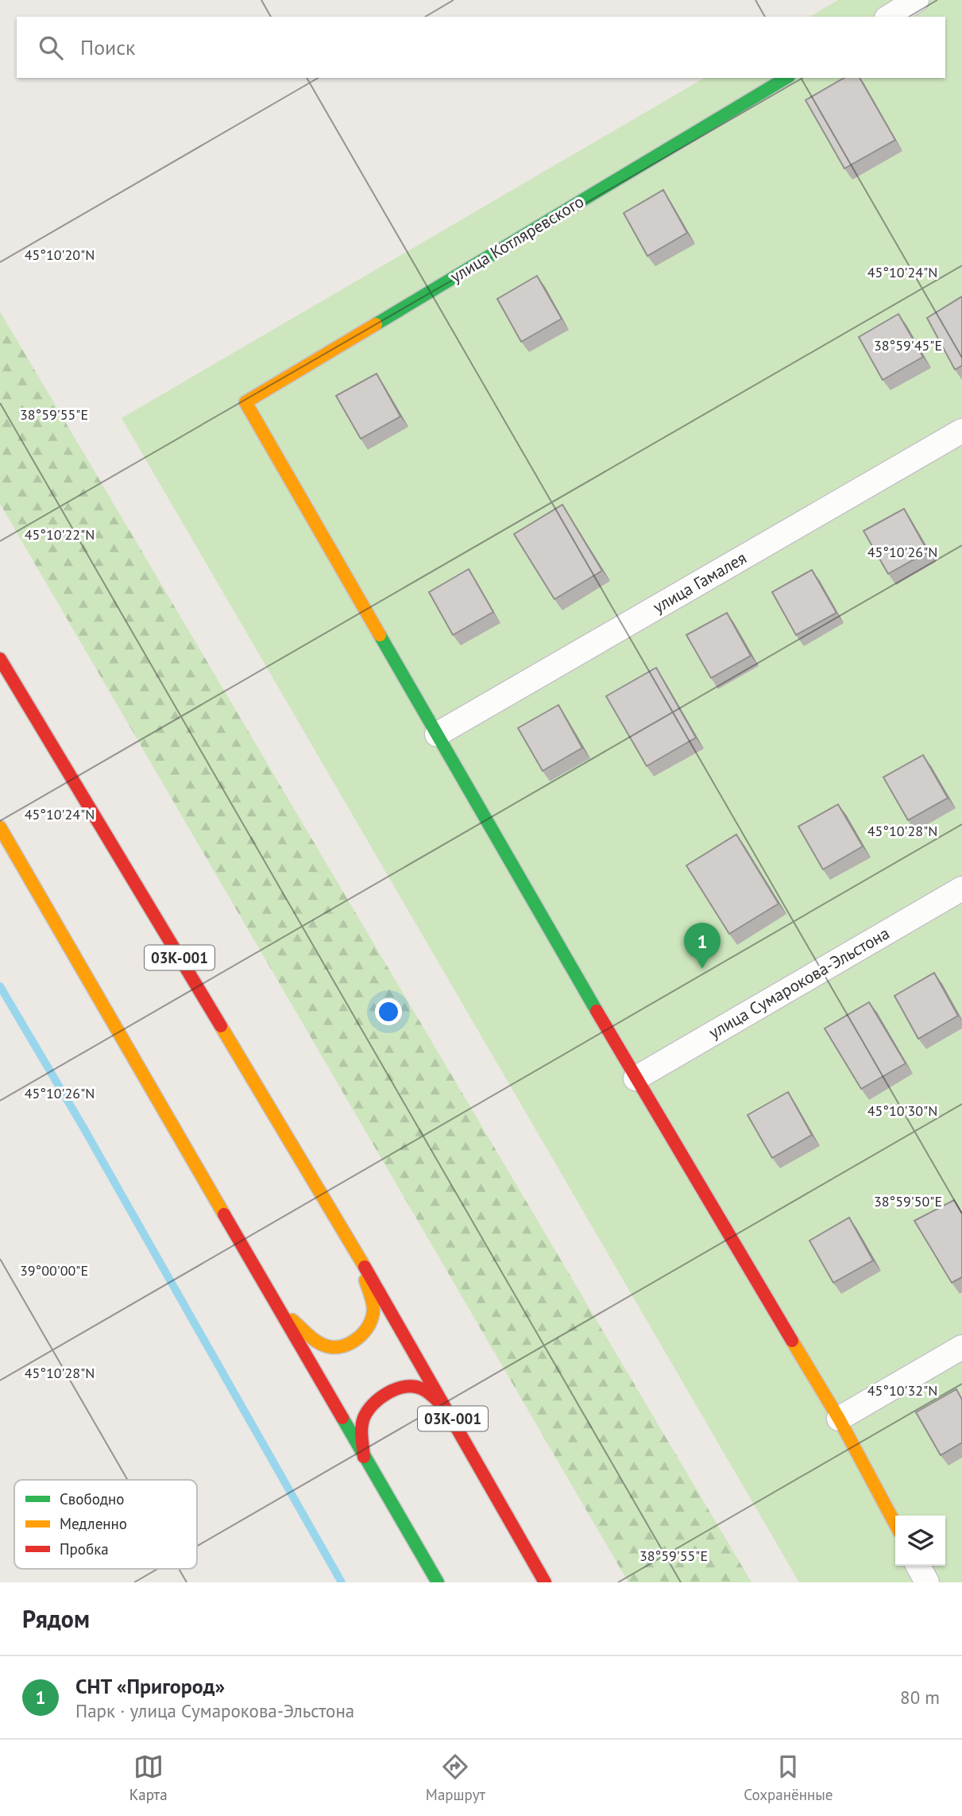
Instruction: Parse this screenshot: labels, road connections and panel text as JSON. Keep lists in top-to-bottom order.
{
  "streets": {
    "main road": ["улица Котляревского", "03К-001"],
    "street": ["улица Гамалея", "улица Сумарокова-Эльстона"]
  },
  "crossings": [
    ["улица Котляревского", "улица Гамалея"]
  ],
  "legend": ["Свободно", "Медленно", "Пробка"],
  "page": {
    "search": "Поиск",
    "pins": "1",
    "heading": "Рядом",
    "list": [
      {
        "mark": "1",
        "name": "СНТ «Пригород»",
        "note": "Парк · улица Сумарокова-Эльстона",
        "value": "80 m"
      }
    ],
    "nav": ["Карта", "Маршрут", "Сохранённые"]
  },
  "coordinates": [
    "45°10'20\"N",
    "45°10'24\"N",
    "38°59'45\"E",
    "38°59'55\"E",
    "45°10'22\"N",
    "45°10'26\"N",
    "45°10'28\"N",
    "45°10'30\"N",
    "38°59'50\"E",
    "39°00'00\"E",
    "45°10'32\"N"
  ]
}
